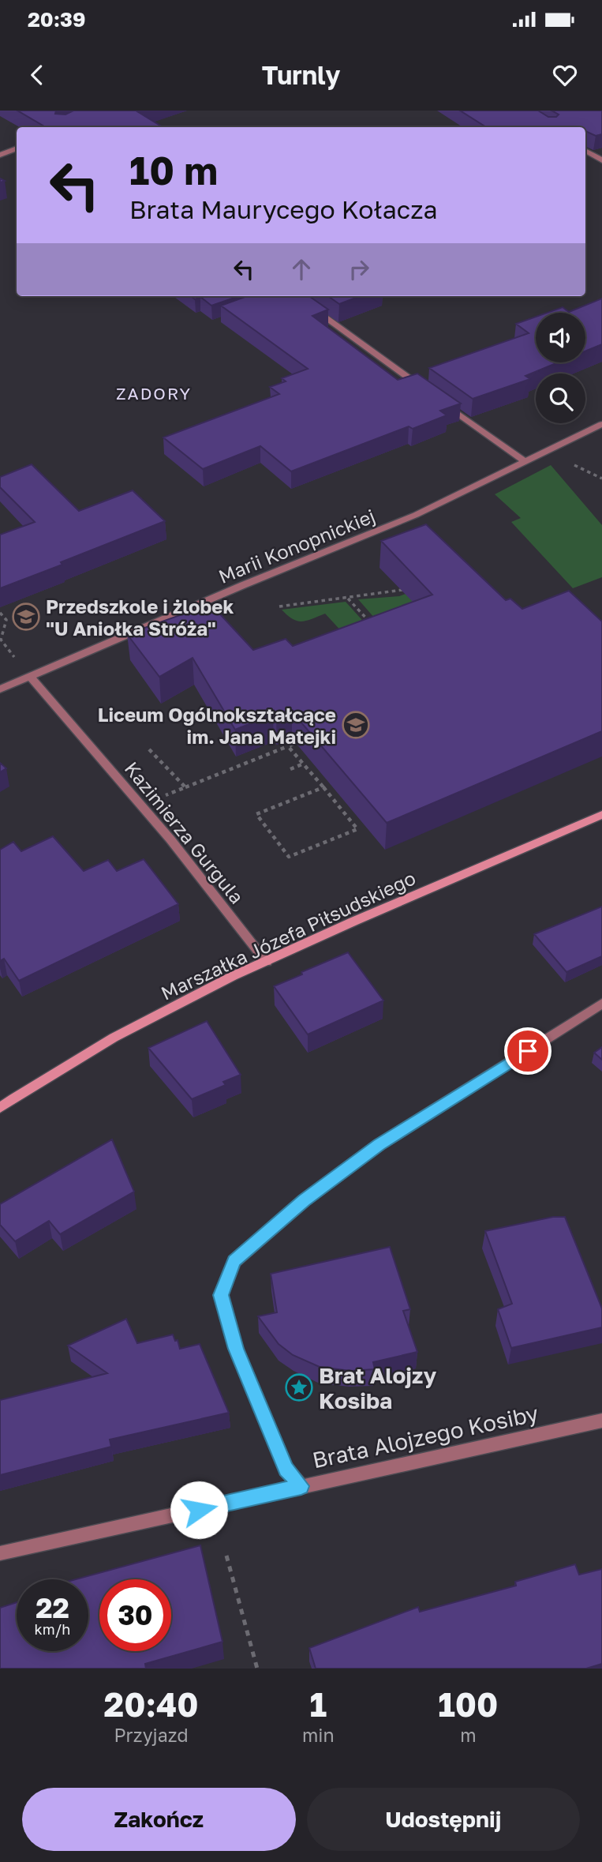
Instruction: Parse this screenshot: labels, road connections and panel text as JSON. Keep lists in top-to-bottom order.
{
  "streets": {
    "main road": ["Marszałka Józefa Piłsudskiego"],
    "street": ["Marii Konopnickiej", "Kazimierza Gurgula", "Brata Alojzego Kosiby"]
  },
  "crossings": [
    ["Marii Konopnickiej", "Kazimierza Gurgula"],
    ["Kazimierza Gurgula", "Marszałka Józefa Piłsudskiego"]
  ],
  "districts": ["ZADORY"],
  "places": {
    "school or university": ["Przedszkole i żlobek \"U Aniołka Stróża\"", "Liceum Ogólnokształcące im. Jana Matejki"],
    "place": ["Brat Alojzy Kosiba"]
  },
  "page": {
    "status": "20:39",
    "header": "Turnly",
    "turn": ["10 m", "Brata Maurycego Kołacza"],
    "speed": "22 km/h",
    "limit": "30",
    "eta": [
      "20:40",
      "Przyjazd",
      "1",
      "min",
      "100",
      "m"
    ],
    "buttons": ["Zakończ", "Udostępnij"]
  }
}
